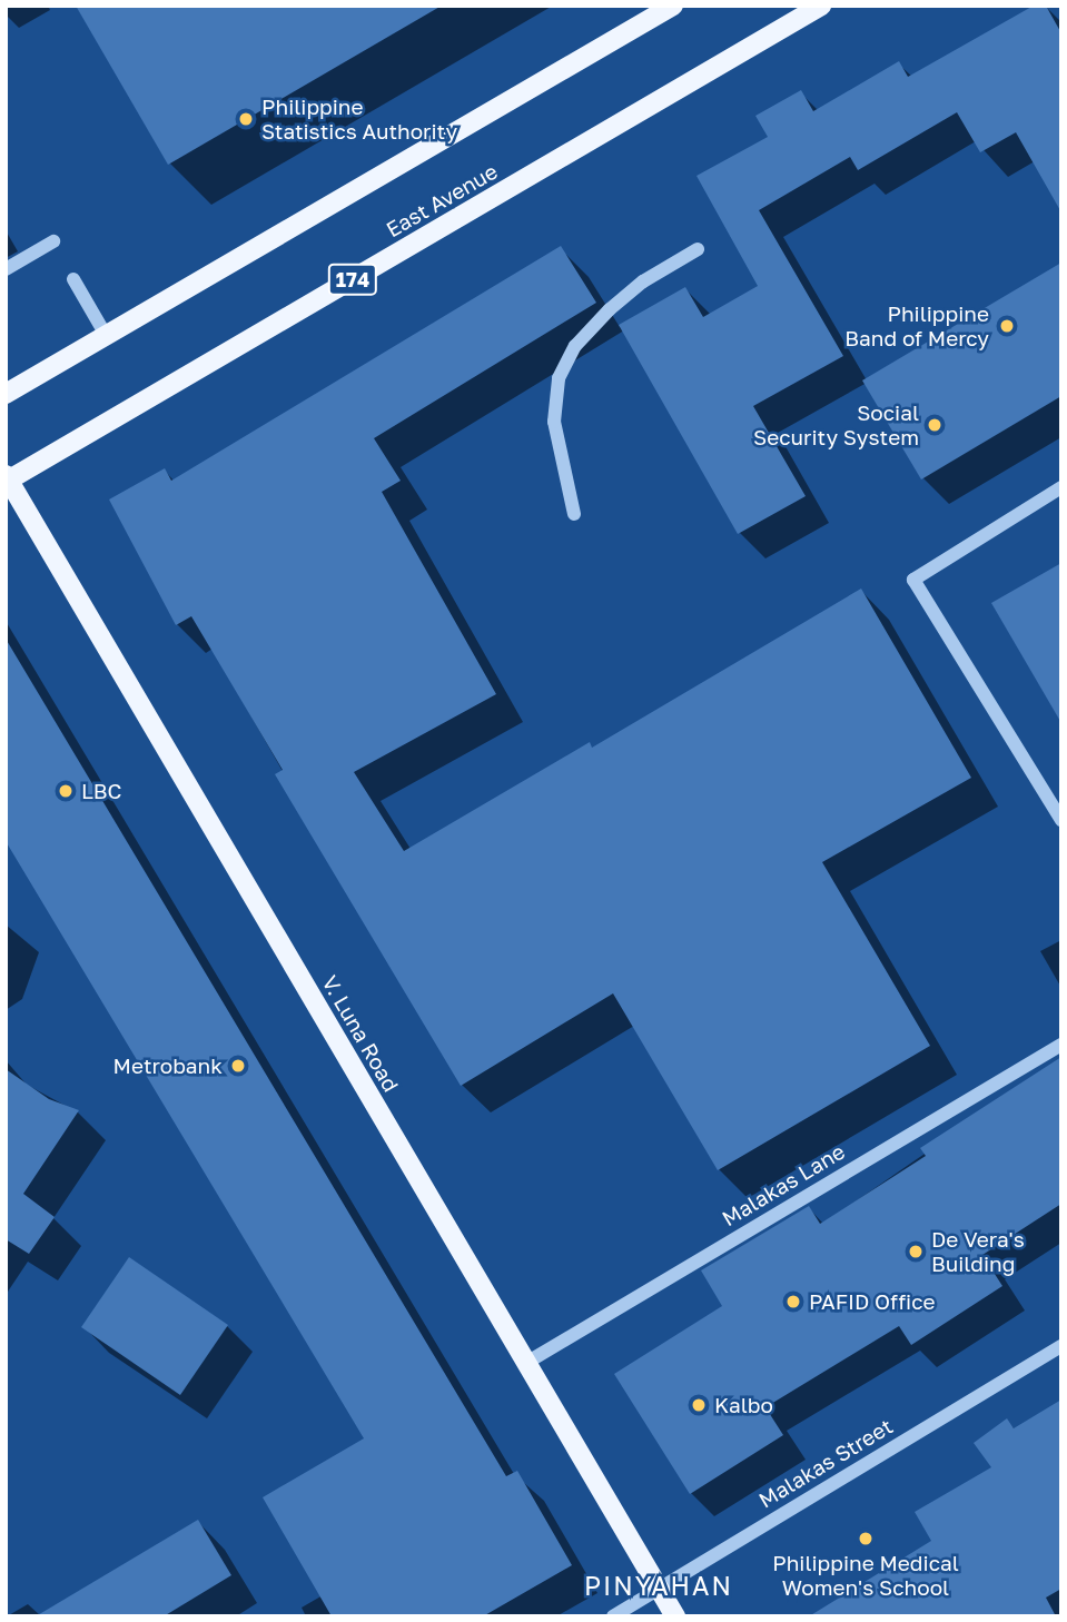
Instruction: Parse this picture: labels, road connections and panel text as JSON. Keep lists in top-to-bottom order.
{
  "streets": {
    "main road": ["East Avenue", "174", "V. Luna Road"],
    "street": ["Malakas Lane", "Malakas Street"]
  },
  "crossings": [
    ["East Avenue", "V. Luna Road"],
    ["V. Luna Road", "Malakas Lane"],
    ["V. Luna Road", "Malakas Street"]
  ],
  "districts": ["PINYAHAN"],
  "places": [
    "Philippine Statistics Authority",
    "Philippine Band of Mercy",
    "Social Security System",
    "LBC",
    "Metrobank",
    "De Vera's Building",
    "PAFID Office",
    "Kalbo",
    "Philippine Medical Women's School"
  ]
}
